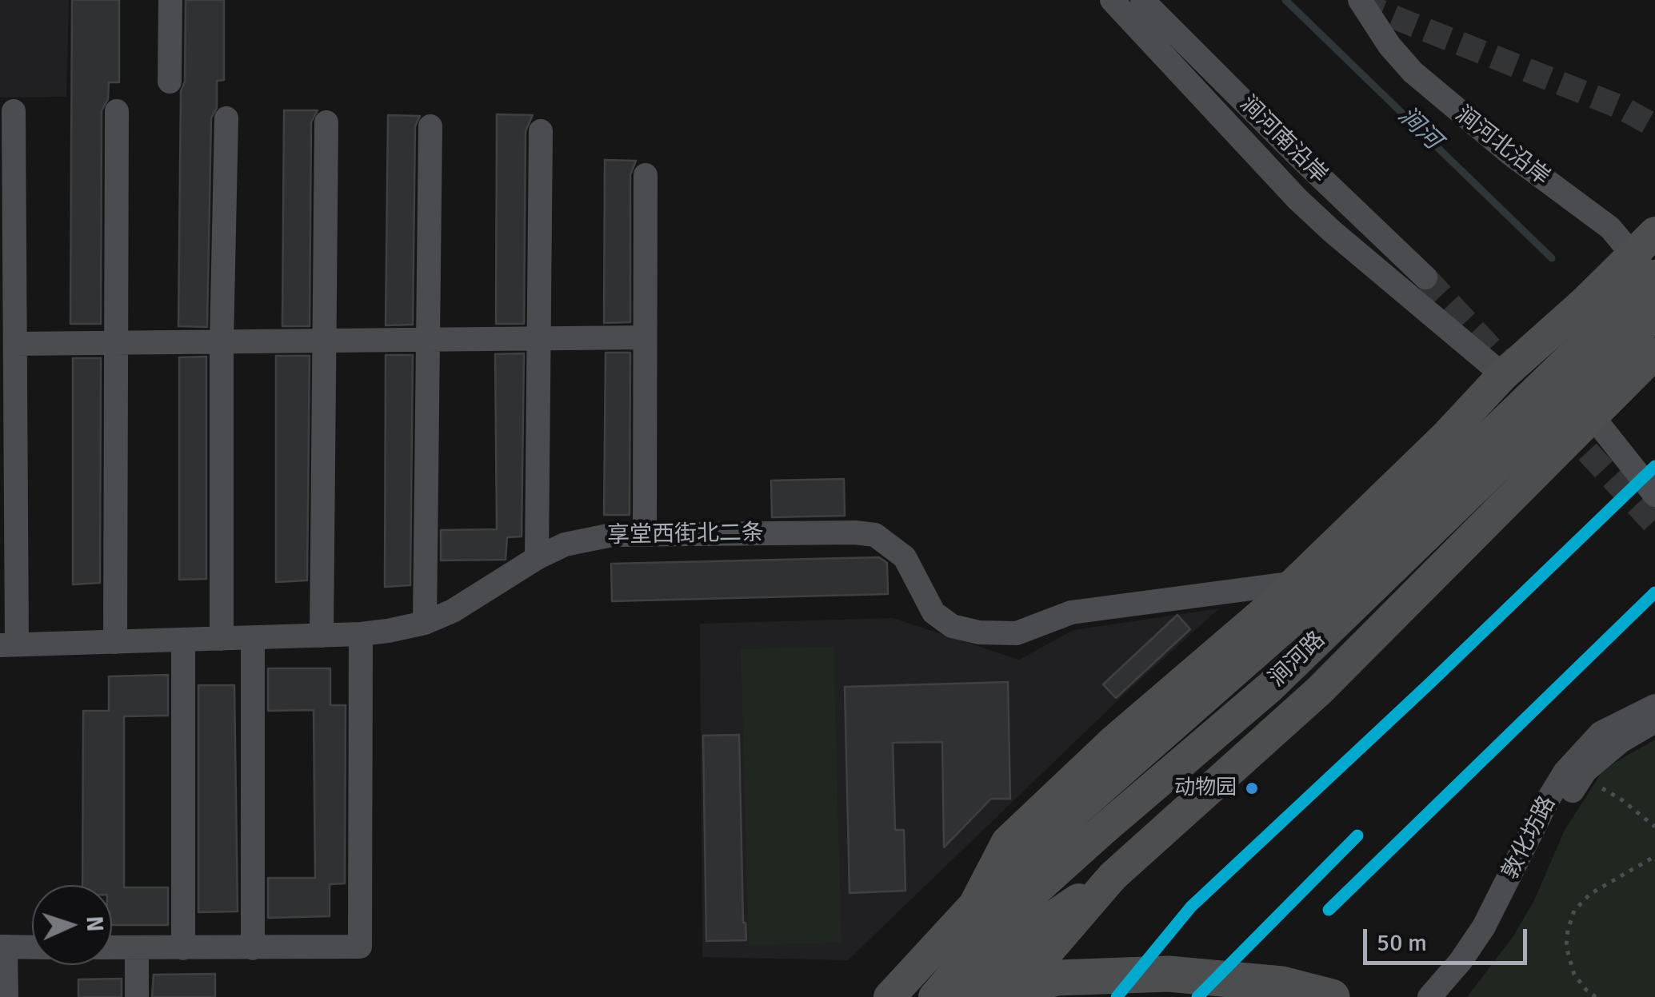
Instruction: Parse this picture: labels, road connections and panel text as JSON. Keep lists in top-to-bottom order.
{
  "streets": {
    "main road": ["涧河路"],
    "street": [
      "涧河南沿岸",
      "涧河北沿岸",
      "享堂西街北二条",
      "敦化坊路"
    ]
  },
  "crossings": [
    ["涧河北沿岸", "涧河路"],
    ["享堂西街北二条", "涧河路"]
  ],
  "water": ["涧河"],
  "places": ["动物园"],
  "scale_bar": "50 m",
  "north": "right"
}
